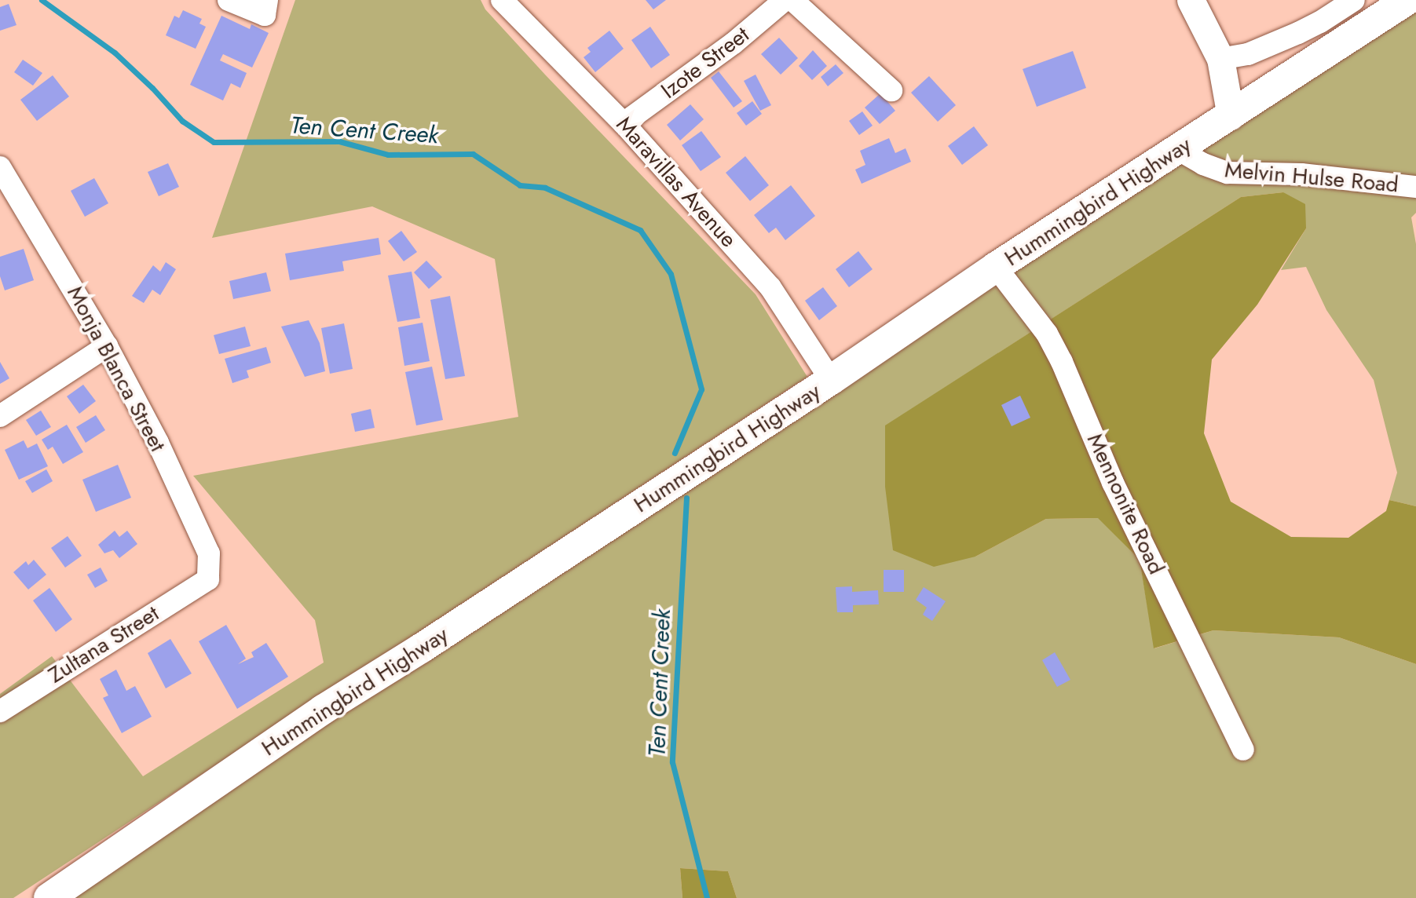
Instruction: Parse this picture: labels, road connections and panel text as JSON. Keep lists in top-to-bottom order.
{
  "streets": {
    "main road": ["Hummingbird Highway"],
    "street": [
      "Izote Street",
      "Melvin Hulse Road",
      "Maravillas Avenue",
      "Monja Blanca Street",
      "Mennonite Road",
      "Zultana Street"
    ]
  },
  "crossings": [
    ["Izote Street", "Maravillas Avenue"],
    ["Melvin Hulse Road", "Hummingbird Highway"],
    ["Maravillas Avenue", "Hummingbird Highway"],
    ["Hummingbird Highway", "Mennonite Road"],
    ["Monja Blanca Street", "Zultana Street"]
  ],
  "water": ["Ten Cent Creek"]
}
